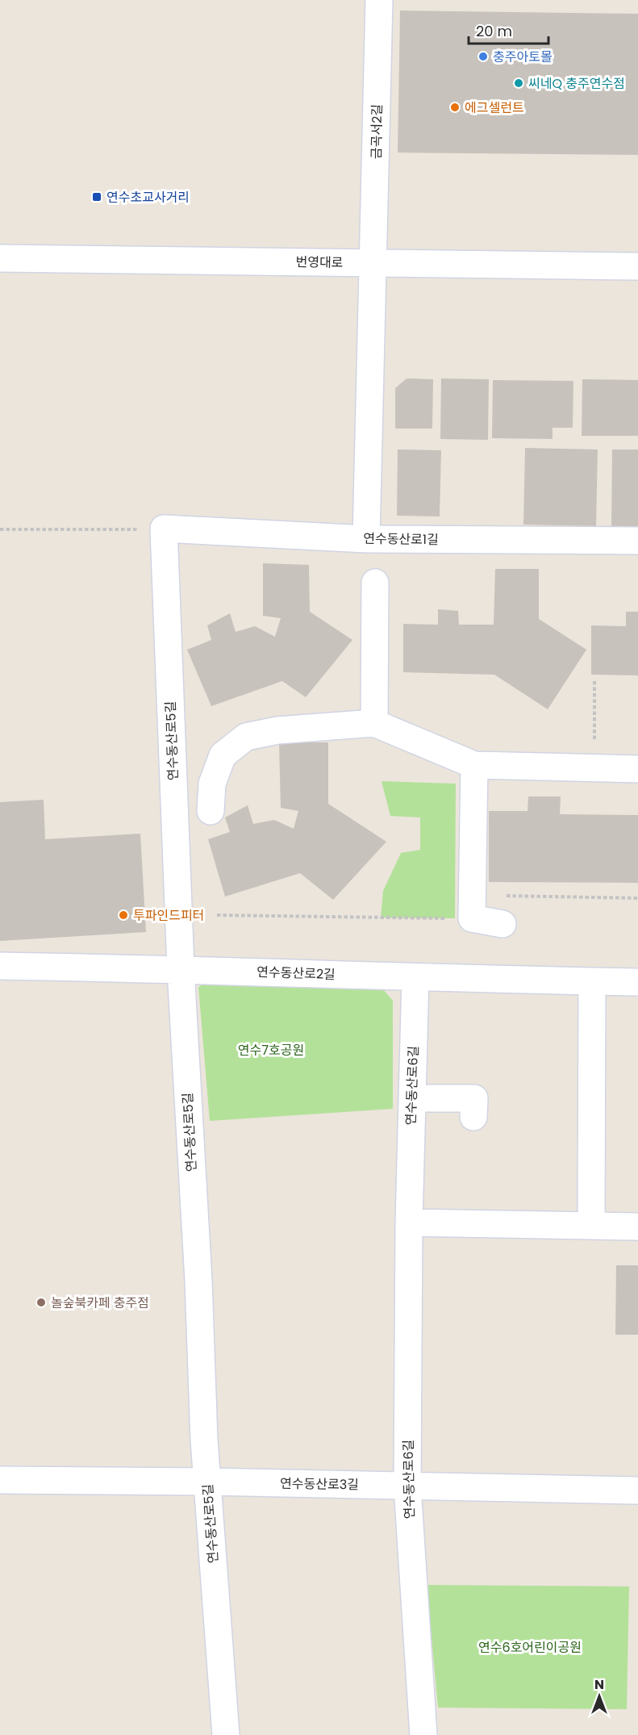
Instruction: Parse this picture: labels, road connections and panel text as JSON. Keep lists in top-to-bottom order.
{
  "streets": {
    "street": [
      "금곡서2길",
      "번영대로",
      "연수동산로1길",
      "연수동산로5길",
      "연수동산로2길",
      "연수동산로6길",
      "연수동산로3길"
    ]
  },
  "crossings": [
    ["금곡서2길", "번영대로"],
    ["금곡서2길", "연수동산로1길"],
    ["연수동산로1길", "연수동산로5길"],
    ["연수동산로5길", "연수동산로2길"],
    ["연수동산로5길", "연수동산로3길"],
    ["연수동산로2길", "연수동산로6길"],
    ["연수동산로6길", "연수동산로3길"]
  ],
  "parks": ["연수7호공원", "연수6호어린이공원"],
  "places": {
    "other": [
      "충주아토몰",
      "씨네Q 충주연수점",
      "에그셀런트",
      "투파인드피터",
      "놀숲북카페 충주점"
    ],
    "transit": ["연수초교사거리"]
  },
  "scale_bar": "20 m",
  "north": "top"
}
